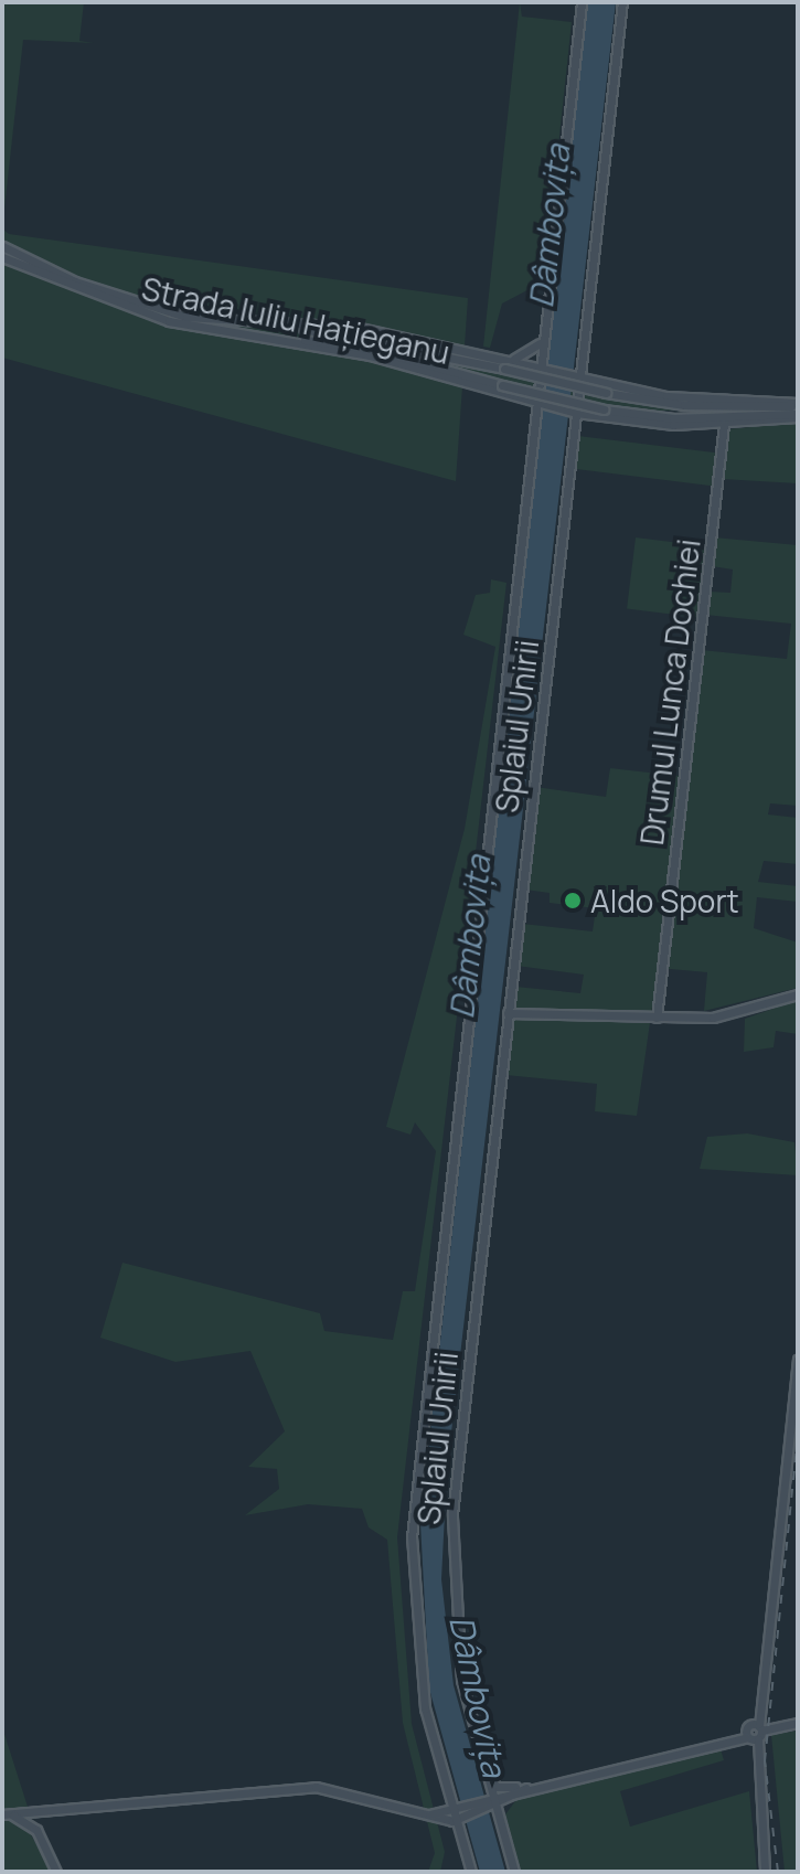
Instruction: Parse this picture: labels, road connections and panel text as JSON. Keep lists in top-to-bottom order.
{
  "streets": {
    "main road": ["Strada Iuliu Hațieganu", "Drumul Lunca Dochiei", "Splaiul Unirii"]
  },
  "crossings": [
    ["Strada Iuliu Hațieganu", "Splaiul Unirii"]
  ],
  "water": ["Dâmbovița"],
  "places": ["Aldo Sport"]
}
